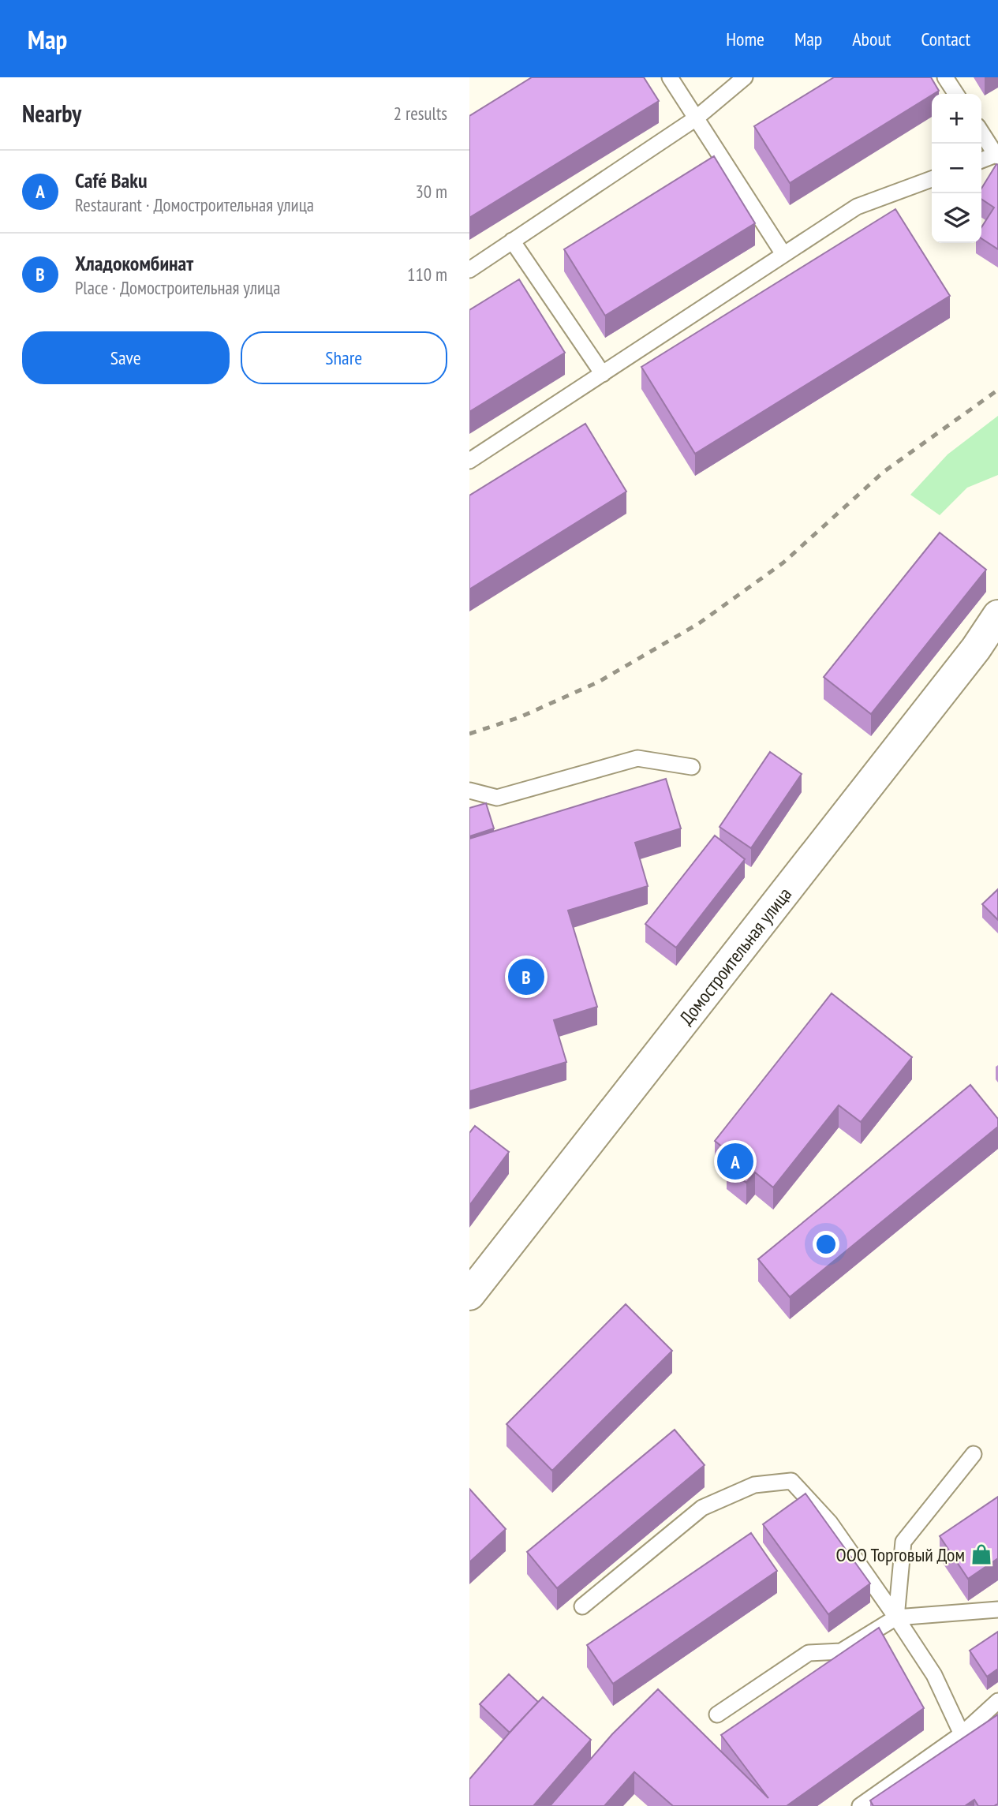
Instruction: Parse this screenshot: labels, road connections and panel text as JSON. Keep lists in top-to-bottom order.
{
  "streets": {
    "street": ["Домостроительная улица"]
  },
  "places": {
    "shop": ["ООО Торговый Дом"]
  },
  "page": {
    "header": "Map",
    "nav": [
      "Home",
      "Map",
      "About",
      "Contact"
    ],
    "heading": ["Nearby", "2 results"],
    "map_buttons": ["+", "−"],
    "list": [
      {
        "mark": "A",
        "name": "Café Baku",
        "note": "Restaurant · Домостроительная улица",
        "value": "30 m"
      },
      {
        "mark": "B",
        "name": "Хладокомбинат",
        "note": "Place · Домостроительная улица",
        "value": "110 m"
      }
    ],
    "buttons": ["Save", "Share"],
    "pins": ["B", "A"]
  }
}
